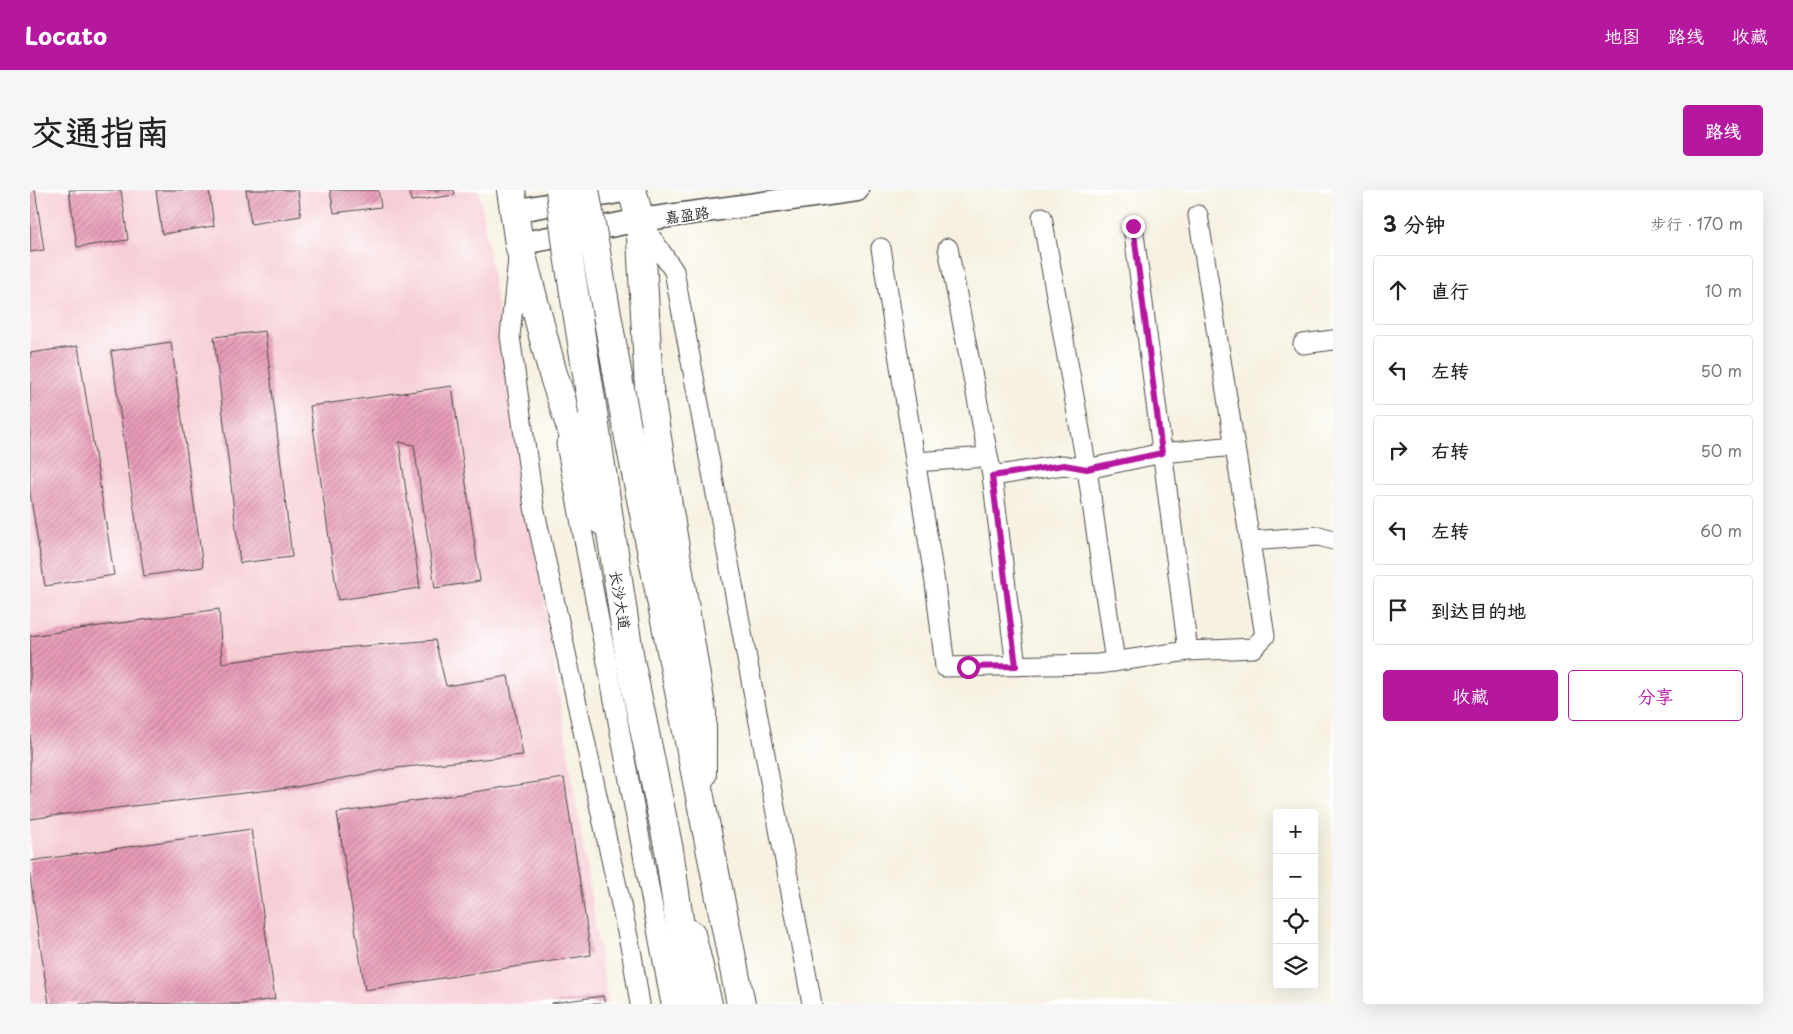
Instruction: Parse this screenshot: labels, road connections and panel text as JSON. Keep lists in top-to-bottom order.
{
  "streets": {
    "main road": ["长沙大道"],
    "street": ["嘉盈路"]
  },
  "page": {
    "header": "Locato",
    "nav": ["地图", "路线", "收藏"],
    "title": "交通指南",
    "buttons": [
      "路线",
      ["收藏", "分享"]
    ],
    "heading": ["3 分钟", "步行 · 170 m"],
    "list": [
      ["直行", "10 m"],
      ["左转", "50 m"],
      ["右转", "50 m"],
      ["左转", "60 m"],
      "到达目的地"
    ],
    "map_buttons": ["+", "−"]
  }
}
